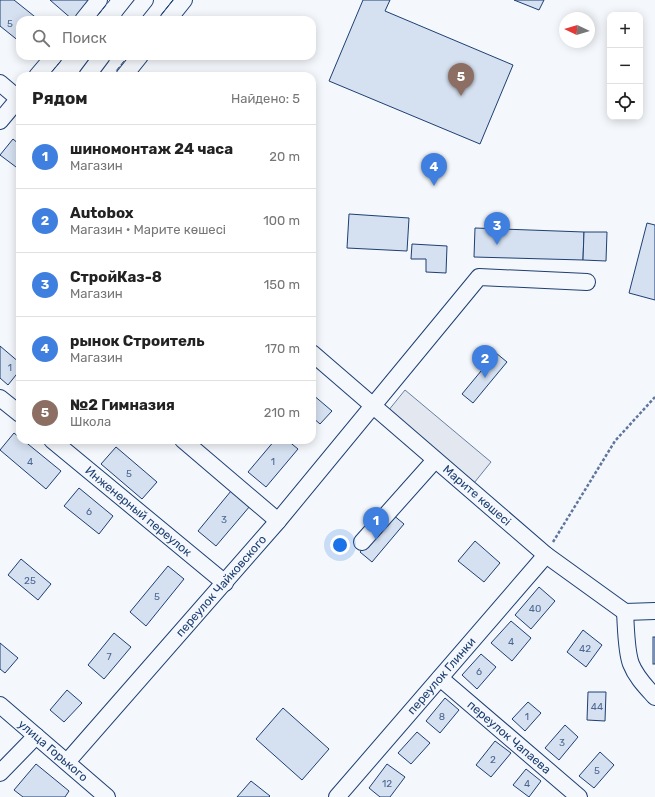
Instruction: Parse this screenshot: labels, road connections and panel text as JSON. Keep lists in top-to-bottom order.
{
  "streets": {
    "street": [
      "Марите көшесі",
      "Инженерный переулок",
      "переулок Чайковского",
      "переулок Глинки",
      "переулок Чапаева",
      "улица Горького"
    ]
  },
  "crossings": [
    ["Марите көшесі", "переулок Чайковского"],
    ["Марите көшесі", "переулок Глинки"],
    ["Инженерный переулок", "переулок Чайковского"],
    ["переулок Чайковского", "улица Горького"],
    ["переулок Глинки", "переулок Чапаева"]
  ],
  "house_numbers": [
    "5",
    "1",
    "4",
    "1",
    "5",
    "6",
    "3",
    "25",
    "5",
    "40",
    "4",
    "42",
    "7",
    "6",
    "44",
    "8",
    "1",
    "3",
    "2",
    "5",
    "12",
    "4"
  ],
  "north": "left",
  "page": {
    "map_buttons": ["+", "−"],
    "search": "Поиск",
    "pins": [
      "5",
      "4",
      "3",
      "2",
      "1"
    ],
    "heading": ["Рядом", "Найдено: 5"],
    "list": [
      {
        "mark": "1",
        "name": "шиномонтаж 24 часа",
        "note": "Магазин",
        "value": "20 m"
      },
      {
        "mark": "2",
        "name": "Autobox",
        "note": "Магазин · Марите көшесі",
        "value": "100 m"
      },
      {
        "mark": "3",
        "name": "СтройКаз-8",
        "note": "Магазин",
        "value": "150 m"
      },
      {
        "mark": "4",
        "name": "рынок Строитель",
        "note": "Магазин",
        "value": "170 m"
      },
      {
        "mark": "5",
        "name": "№2 Гимназия",
        "note": "Школа",
        "value": "210 m"
      }
    ]
  }
}
